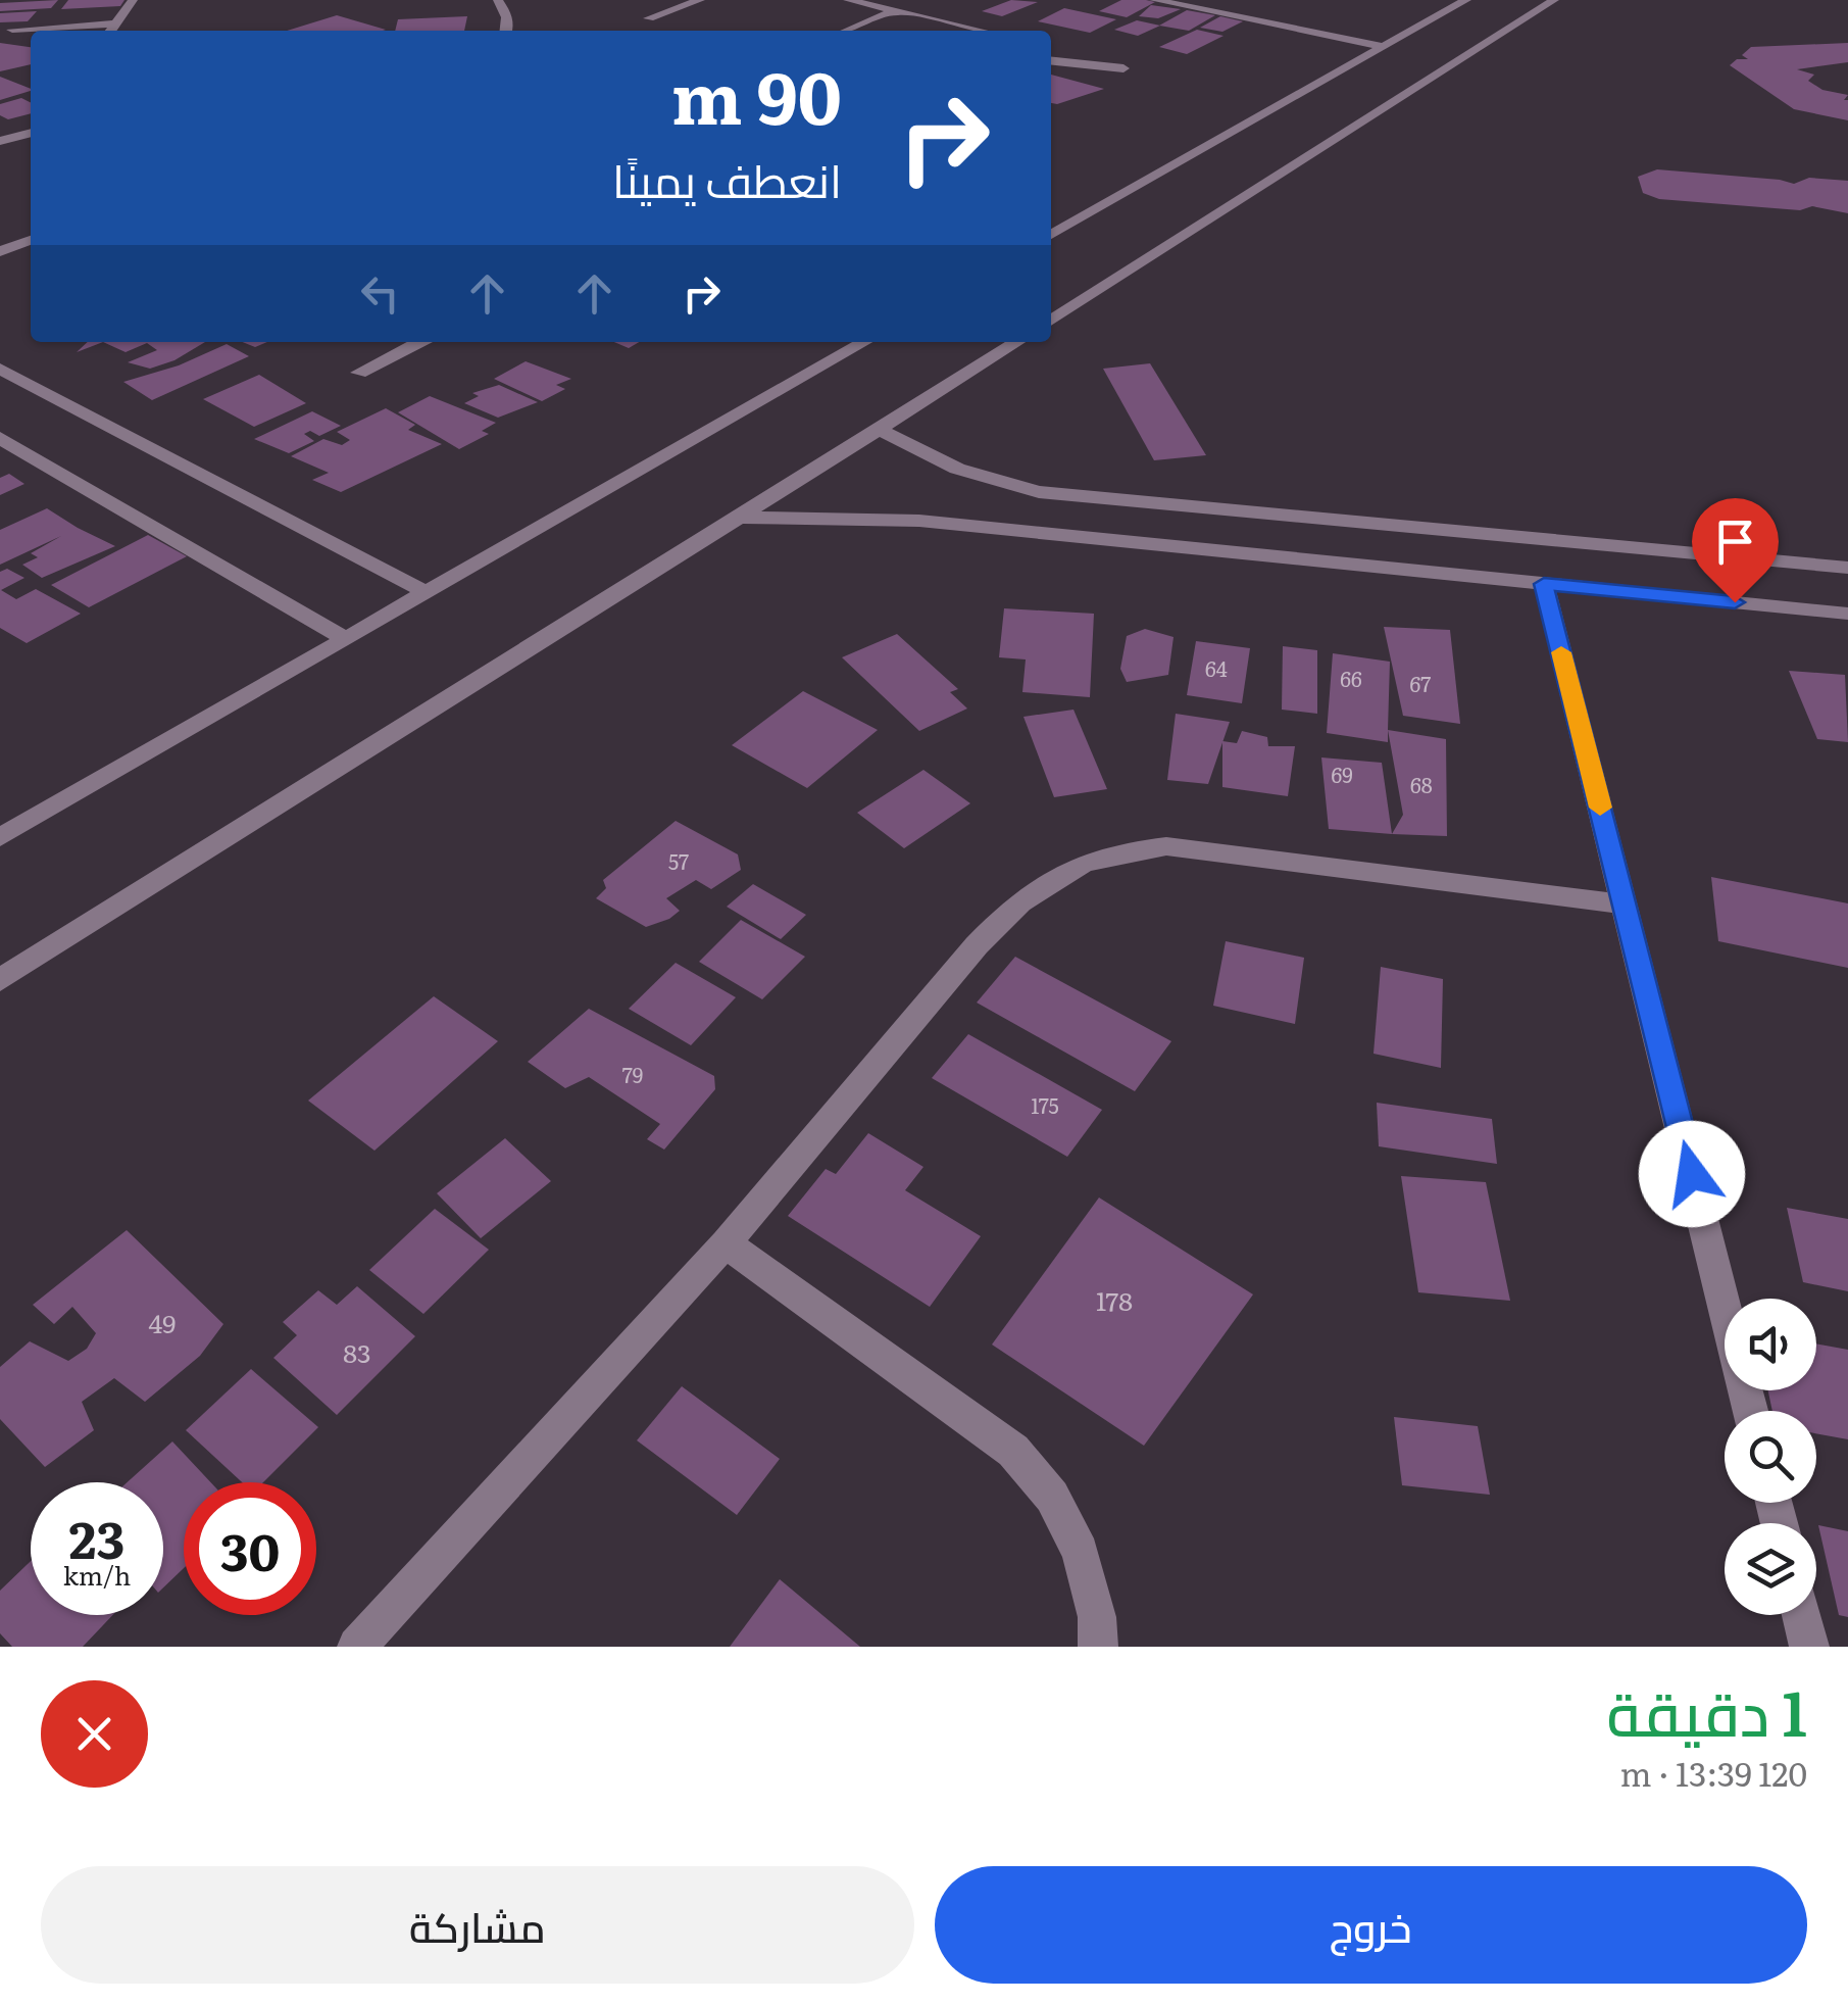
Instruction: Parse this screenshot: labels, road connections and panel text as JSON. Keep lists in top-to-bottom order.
{
  "house_numbers": [
    "64",
    "66",
    "67",
    "69",
    "68",
    "57",
    "79",
    "175",
    "178",
    "49",
    "83"
  ],
  "page": {
    "turn": ["90 m", "انعطف يمينًا"],
    "speed": "23 km/h",
    "limit": "30",
    "heading": ["1 دقيقة", "120 m · 13:39"],
    "buttons": ["خروج", "مشاركة"]
  }
}
